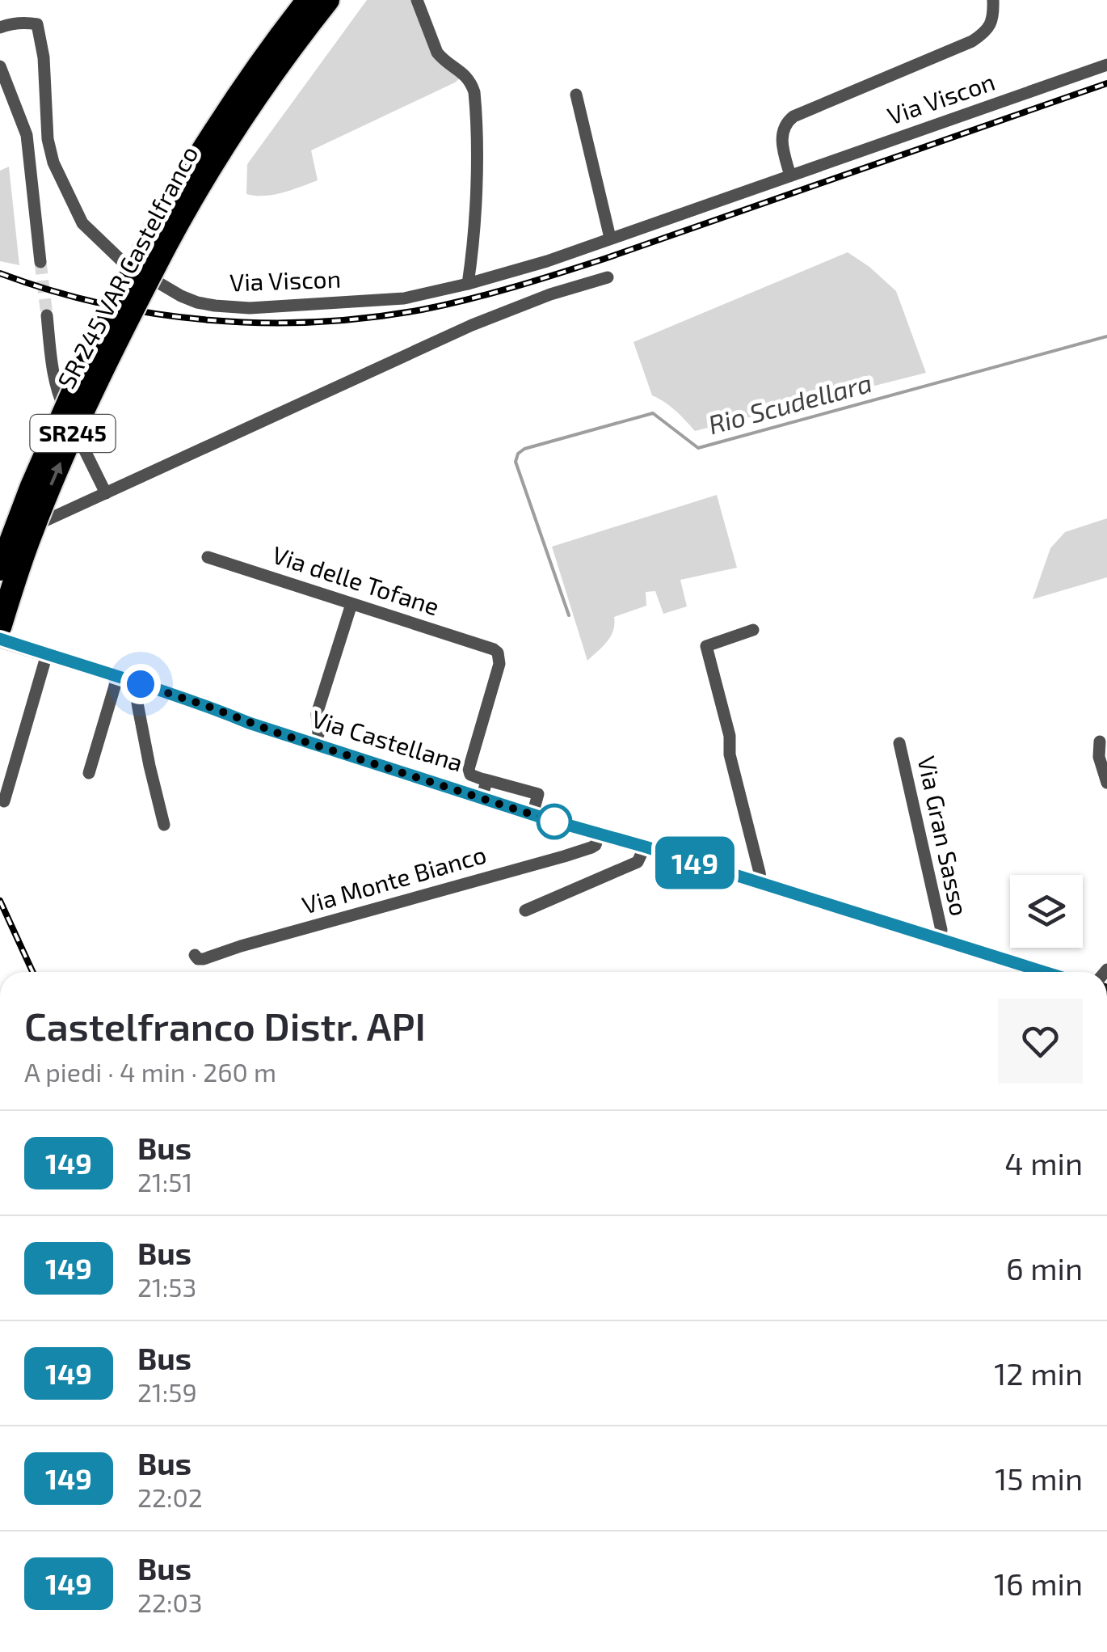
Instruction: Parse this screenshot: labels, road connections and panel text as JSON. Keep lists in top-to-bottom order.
{
  "streets": {
    "highway": ["SR 245 VAR Castelfranco", "SR245"],
    "street": [
      "Via Viscon",
      "Via delle Tofane",
      "Via Castellana",
      "Via Gran Sasso",
      "Via Monte Bianco"
    ]
  },
  "crossings": [
    ["Via Castellana", "Via Gran Sasso"],
    ["Via Castellana", "Via Monte Bianco"]
  ],
  "water": ["Rio Scudellara"],
  "lines": ["bus line 149"],
  "page": {
    "on_map": "149",
    "heading": ["Castelfranco Distr. API", "A piedi · 4 min · 260 m"],
    "list": [
      {
        "mark": "149",
        "name": "Bus",
        "note": "21:51",
        "value": "4 min"
      },
      {
        "mark": "149",
        "name": "Bus",
        "note": "21:53",
        "value": "6 min"
      },
      {
        "mark": "149",
        "name": "Bus",
        "note": "21:59",
        "value": "12 min"
      },
      {
        "mark": "149",
        "name": "Bus",
        "note": "22:02",
        "value": "15 min"
      },
      {
        "mark": "149",
        "name": "Bus",
        "note": "22:03",
        "value": "16 min"
      }
    ]
  }
}
